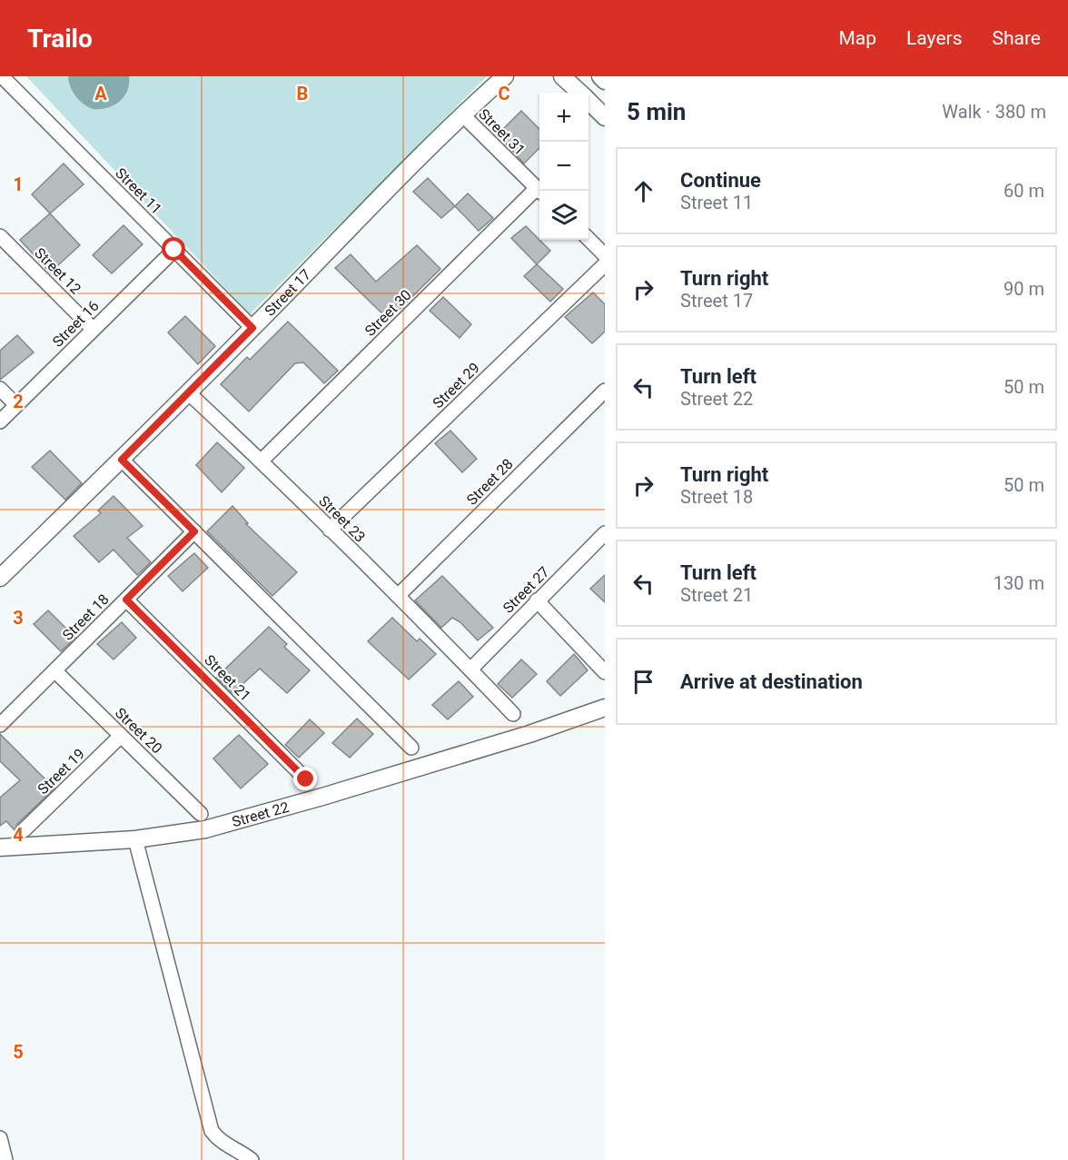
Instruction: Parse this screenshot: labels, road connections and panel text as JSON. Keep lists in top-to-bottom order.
{
  "streets": {
    "street": [
      "Street 31",
      "Street 11",
      "Street 12",
      "Street 17",
      "Street 30",
      "Street 16",
      "Street 29",
      "Street 28",
      "Street 23",
      "Street 27",
      "Street 18",
      "Street 21",
      "Street 20",
      "Street 19",
      "Street 22"
    ]
  },
  "crossings": [
    ["Street 31", "Street 17"],
    ["Street 11", "Street 17"],
    ["Street 11", "Street 16"],
    ["Street 12", "Street 16"],
    ["Street 17", "Street 23"],
    ["Street 30", "Street 23"],
    ["Street 29", "Street 23"],
    ["Street 28", "Street 23"],
    ["Street 23", "Street 27"],
    ["Street 18", "Street 21"],
    ["Street 18", "Street 20"],
    ["Street 20", "Street 19"]
  ],
  "page": {
    "header": "Trailo",
    "nav": ["Map", "Layers", "Share"],
    "heading": ["5 min", "Walk · 380 m"],
    "map_buttons": ["+", "−"],
    "list": [
      ["Continue", "Street 11", "60 m"],
      ["Turn right", "Street 17", "90 m"],
      ["Turn left", "Street 22", "50 m"],
      ["Turn right", "Street 18", "50 m"],
      ["Turn left", "Street 21", "130 m"],
      "Arrive at destination"
    ]
  },
  "grid": {
    "columns": ["A", "B", "C"],
    "rows": [
      "1",
      "2",
      "3",
      "4",
      "5"
    ]
  }
}
